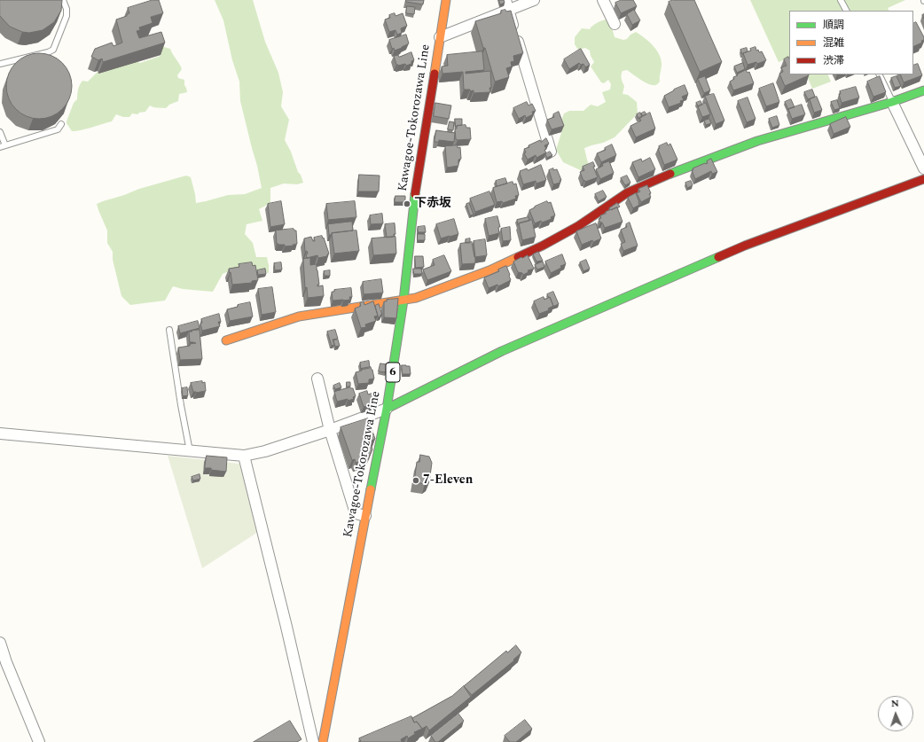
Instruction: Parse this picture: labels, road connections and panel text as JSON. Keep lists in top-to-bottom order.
{
  "streets": {
    "street": ["Kawagoe-Tokorozawa Line", "6"]
  },
  "places": ["下赤坂", "7-Eleven"],
  "legend": ["順調", "混雑", "渋滞"],
  "north": "top"
}
